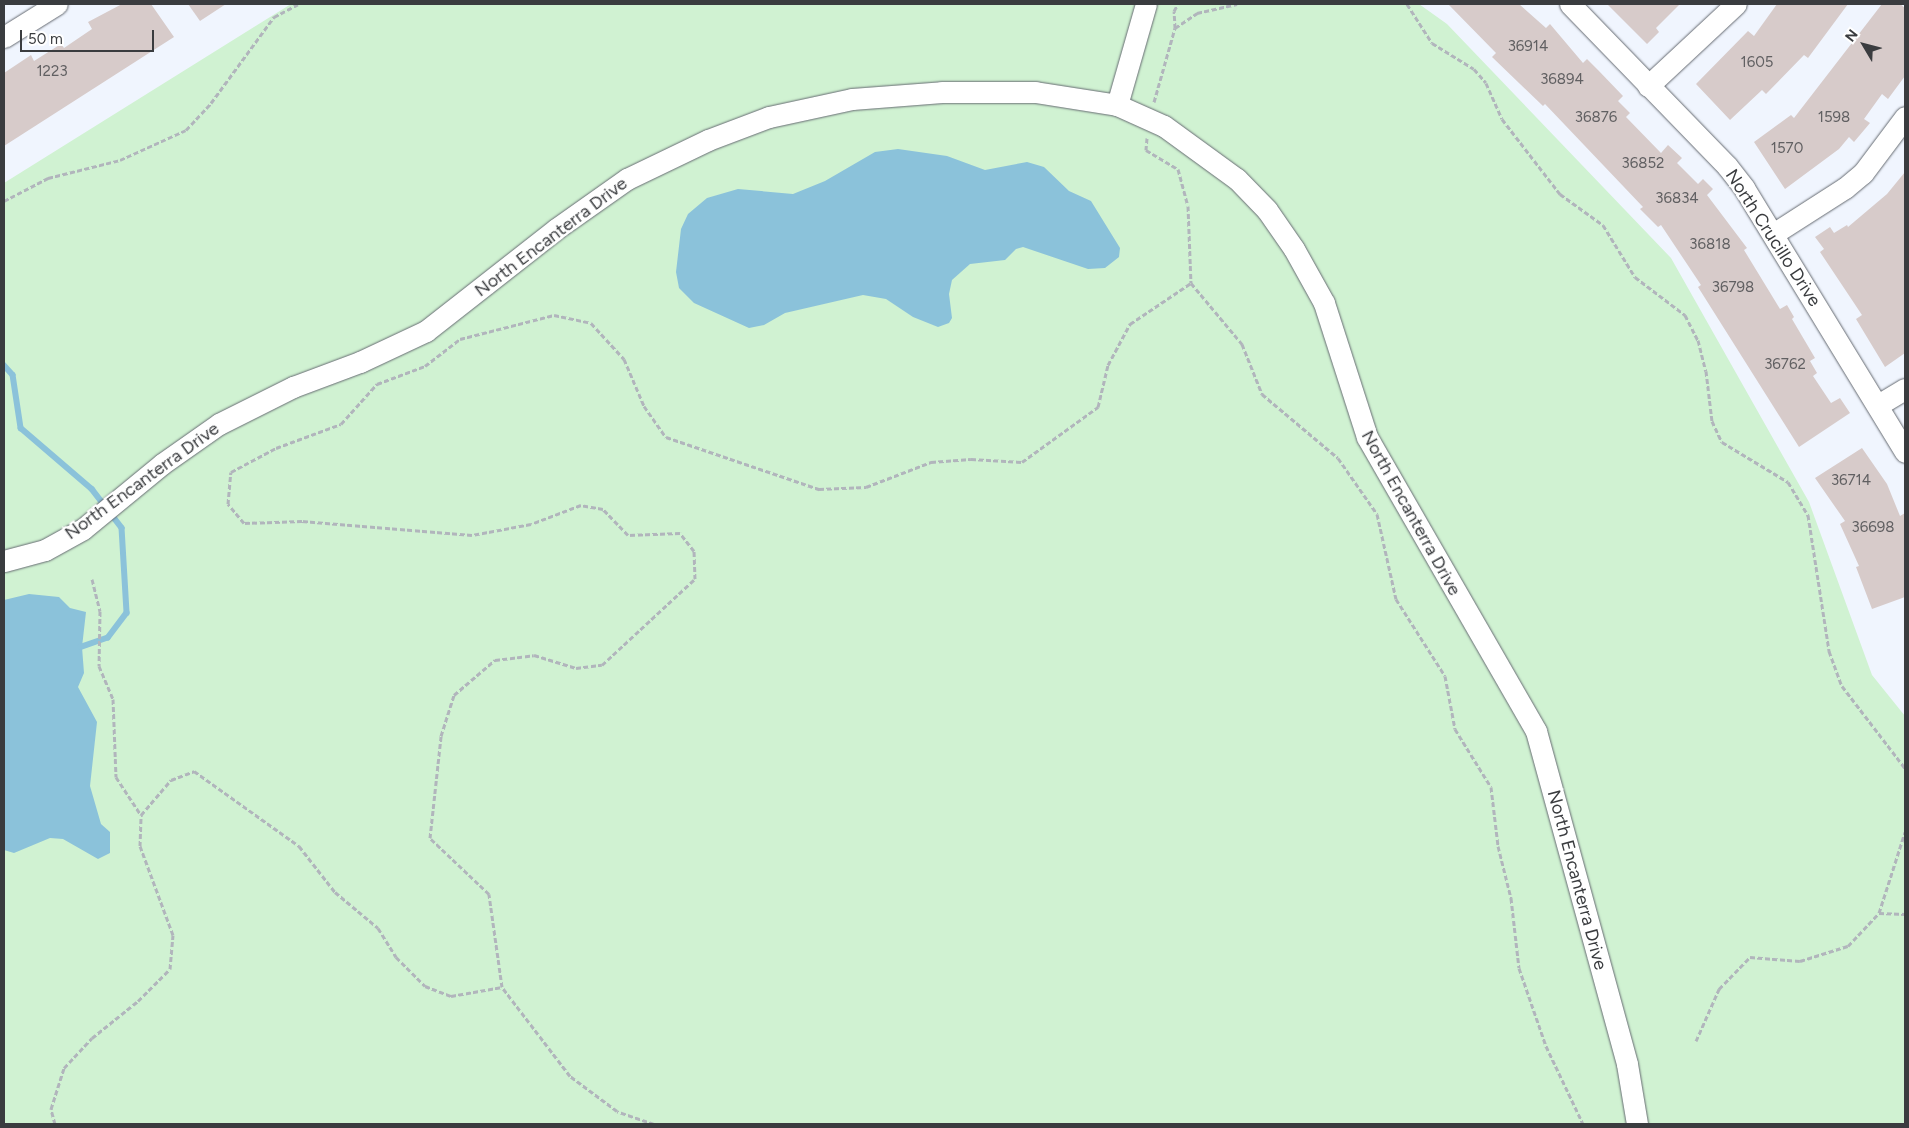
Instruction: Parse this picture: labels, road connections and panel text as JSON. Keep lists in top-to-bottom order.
{
  "streets": {
    "street": ["North Encanterra Drive", "North Crucillo Drive"]
  },
  "house_numbers": [
    "36914",
    "1605",
    "1223",
    "36894",
    "36876",
    "1598",
    "1570",
    "36852",
    "36834",
    "36818",
    "36798",
    "36762",
    "36714",
    "36698"
  ],
  "scale_bar": "50 m",
  "north": "top left"
}
